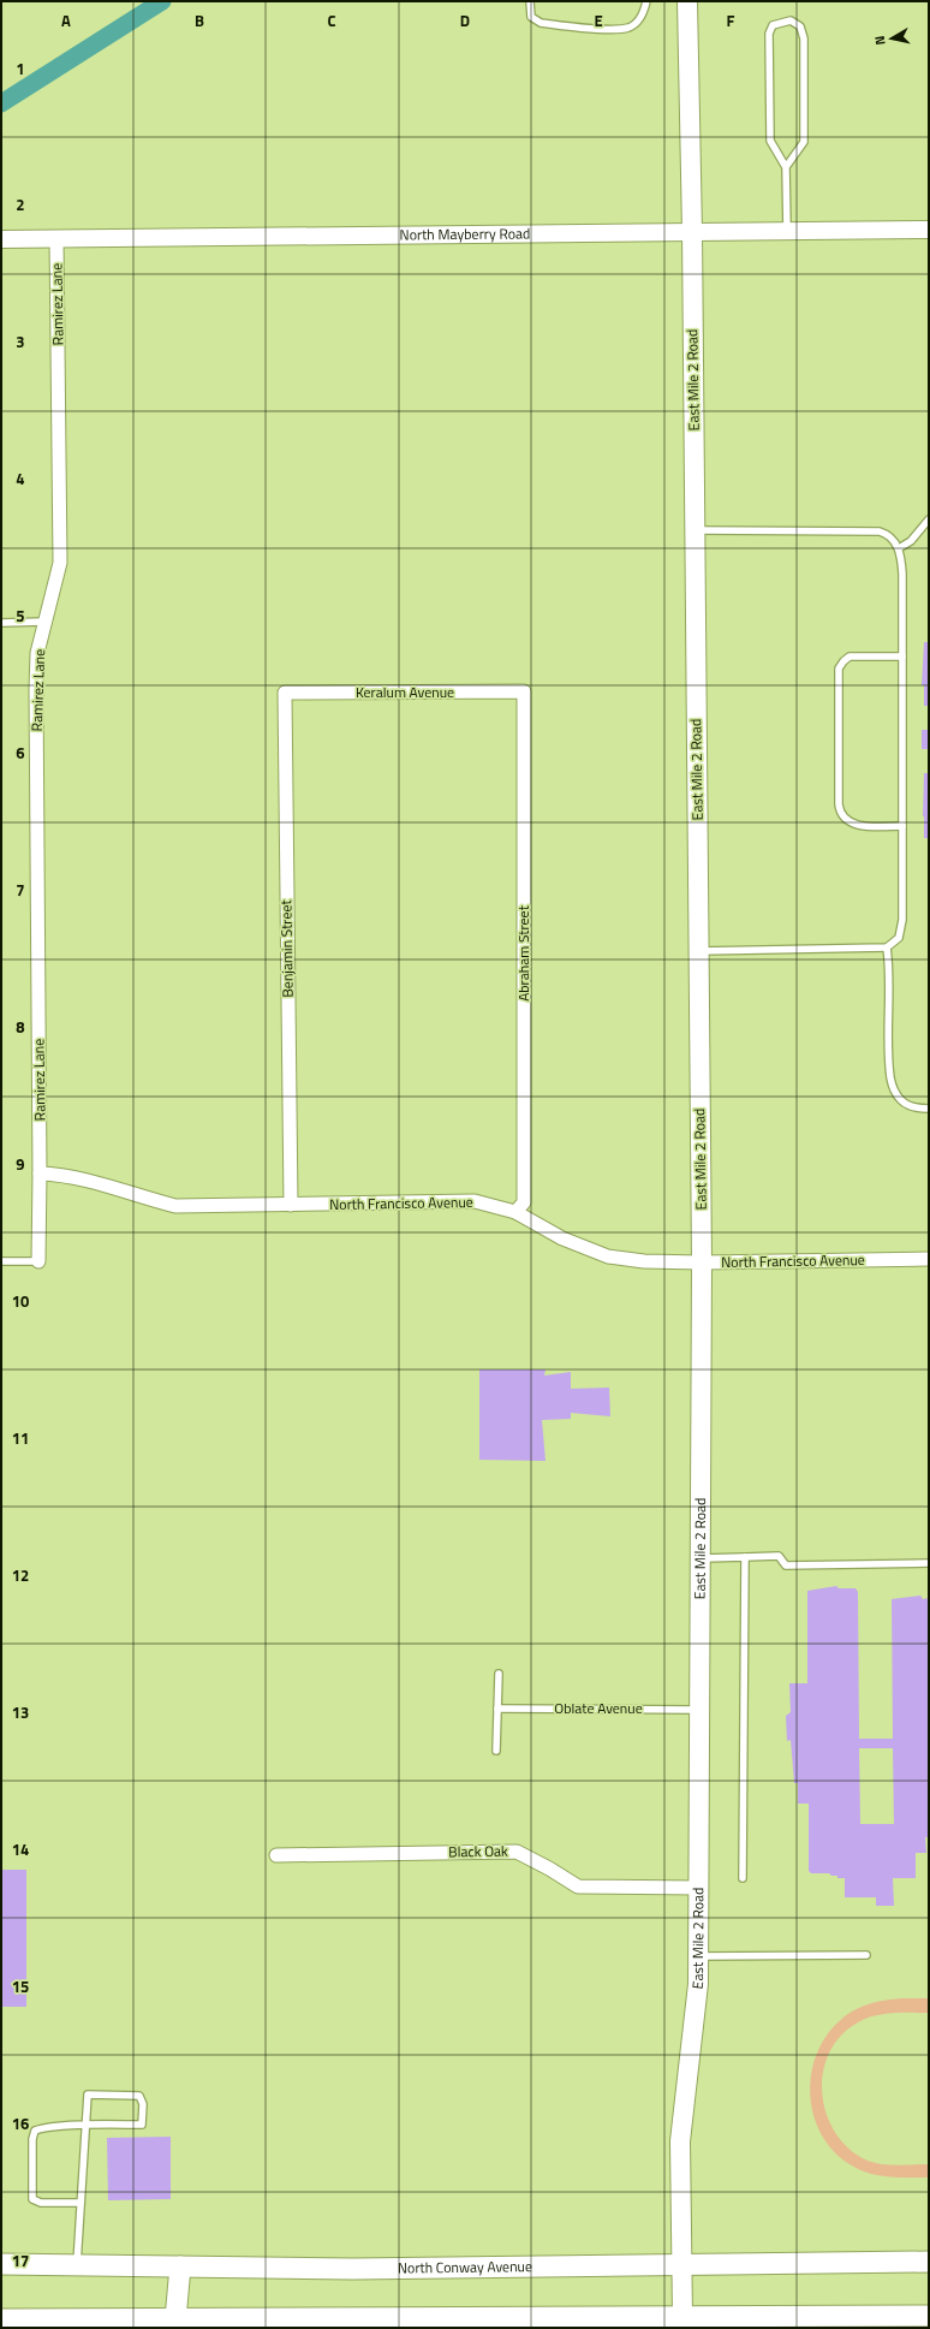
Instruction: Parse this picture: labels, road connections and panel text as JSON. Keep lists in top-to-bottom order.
{
  "streets": {
    "main road": ["East Mile 2 Road", "North Conway Avenue"],
    "street": [
      "North Mayberry Road",
      "Ramirez Lane",
      "Keralum Avenue",
      "Benjamin Street",
      "Abraham Street",
      "North Francisco Avenue",
      "Black Oak"
    ],
    "lane": ["Oblate Avenue"]
  },
  "crossings": [
    ["North Mayberry Road", "Ramirez Lane"],
    ["North Mayberry Road", "East Mile 2 Road"],
    ["Ramirez Lane", "North Francisco Avenue"],
    ["East Mile 2 Road", "North Francisco Avenue"],
    ["East Mile 2 Road", "Oblate Avenue"],
    ["East Mile 2 Road", "Black Oak"],
    ["East Mile 2 Road", "North Conway Avenue"],
    ["Keralum Avenue", "Benjamin Street"],
    ["Keralum Avenue", "Abraham Street"],
    ["Benjamin Street", "North Francisco Avenue"],
    ["Abraham Street", "North Francisco Avenue"]
  ],
  "north": "left",
  "grid": {
    "columns": [
      "A",
      "B",
      "C",
      "D",
      "E",
      "F"
    ],
    "rows": [
      "1",
      "2",
      "3",
      "4",
      "5",
      "6",
      "7",
      "8",
      "9",
      "10",
      "11",
      "12",
      "13",
      "14",
      "15",
      "16",
      "17"
    ]
  }
}
